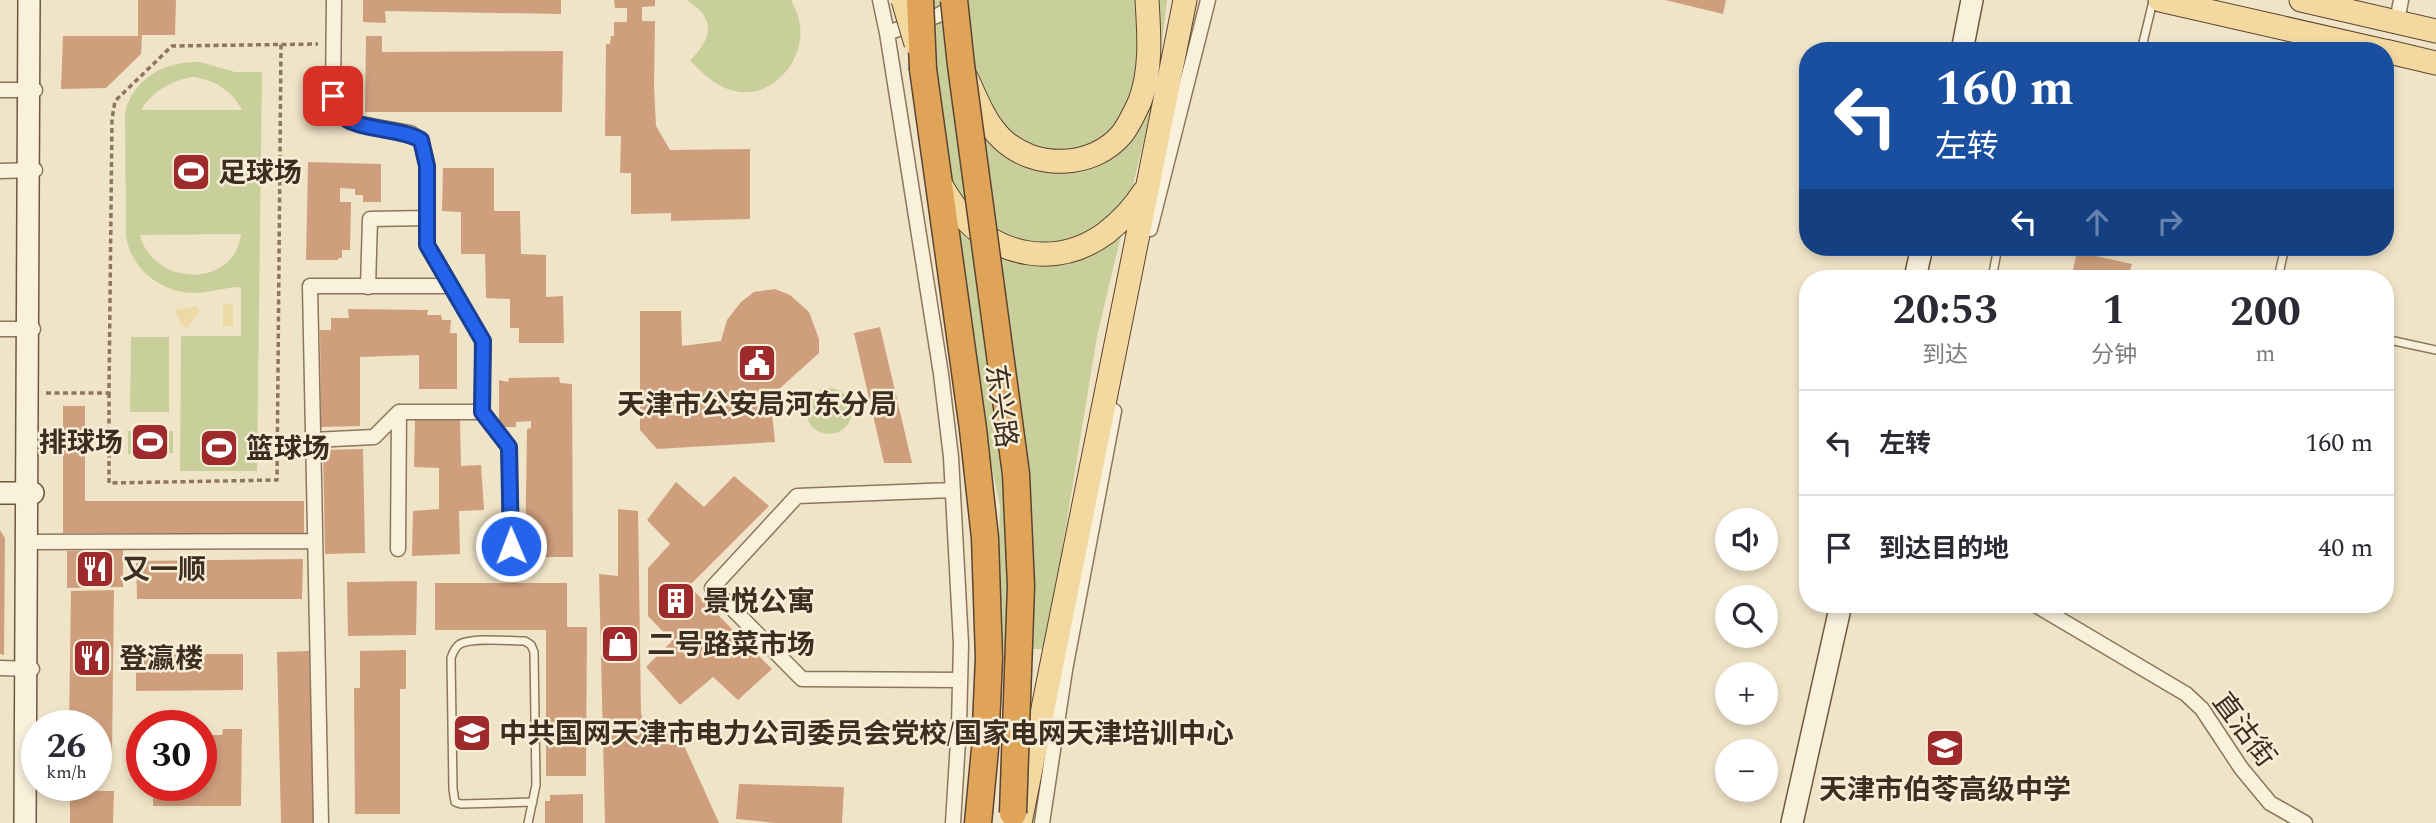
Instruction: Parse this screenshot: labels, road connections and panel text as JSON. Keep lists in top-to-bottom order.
{
  "streets": {
    "highway": ["东兴路"],
    "street": ["直沽街"]
  },
  "places": {
    "sports": ["足球场", "排球场", "篮球场"],
    "public building": ["天津市公安局河东分局"],
    "restaurant": ["又一顺", "登瀛楼"],
    "building": ["景悦公寓"],
    "shop": ["二号路菜市场"],
    "school or university": ["中共国网天津市电力公司委员会党校/国家电网天津培训中心", "天津市伯苓高级中学"]
  },
  "page": {
    "turn": ["160 m", "左转"],
    "eta": [
      "20:53",
      "到达",
      "1",
      "分钟",
      "200",
      "m"
    ],
    "list": [
      {
        "name": "左转",
        "value": "160 m"
      },
      {
        "name": "到达目的地",
        "value": "40 m"
      }
    ],
    "map_buttons": ["+", "−"],
    "speed": "26 km/h",
    "limit": "30"
  }
}
